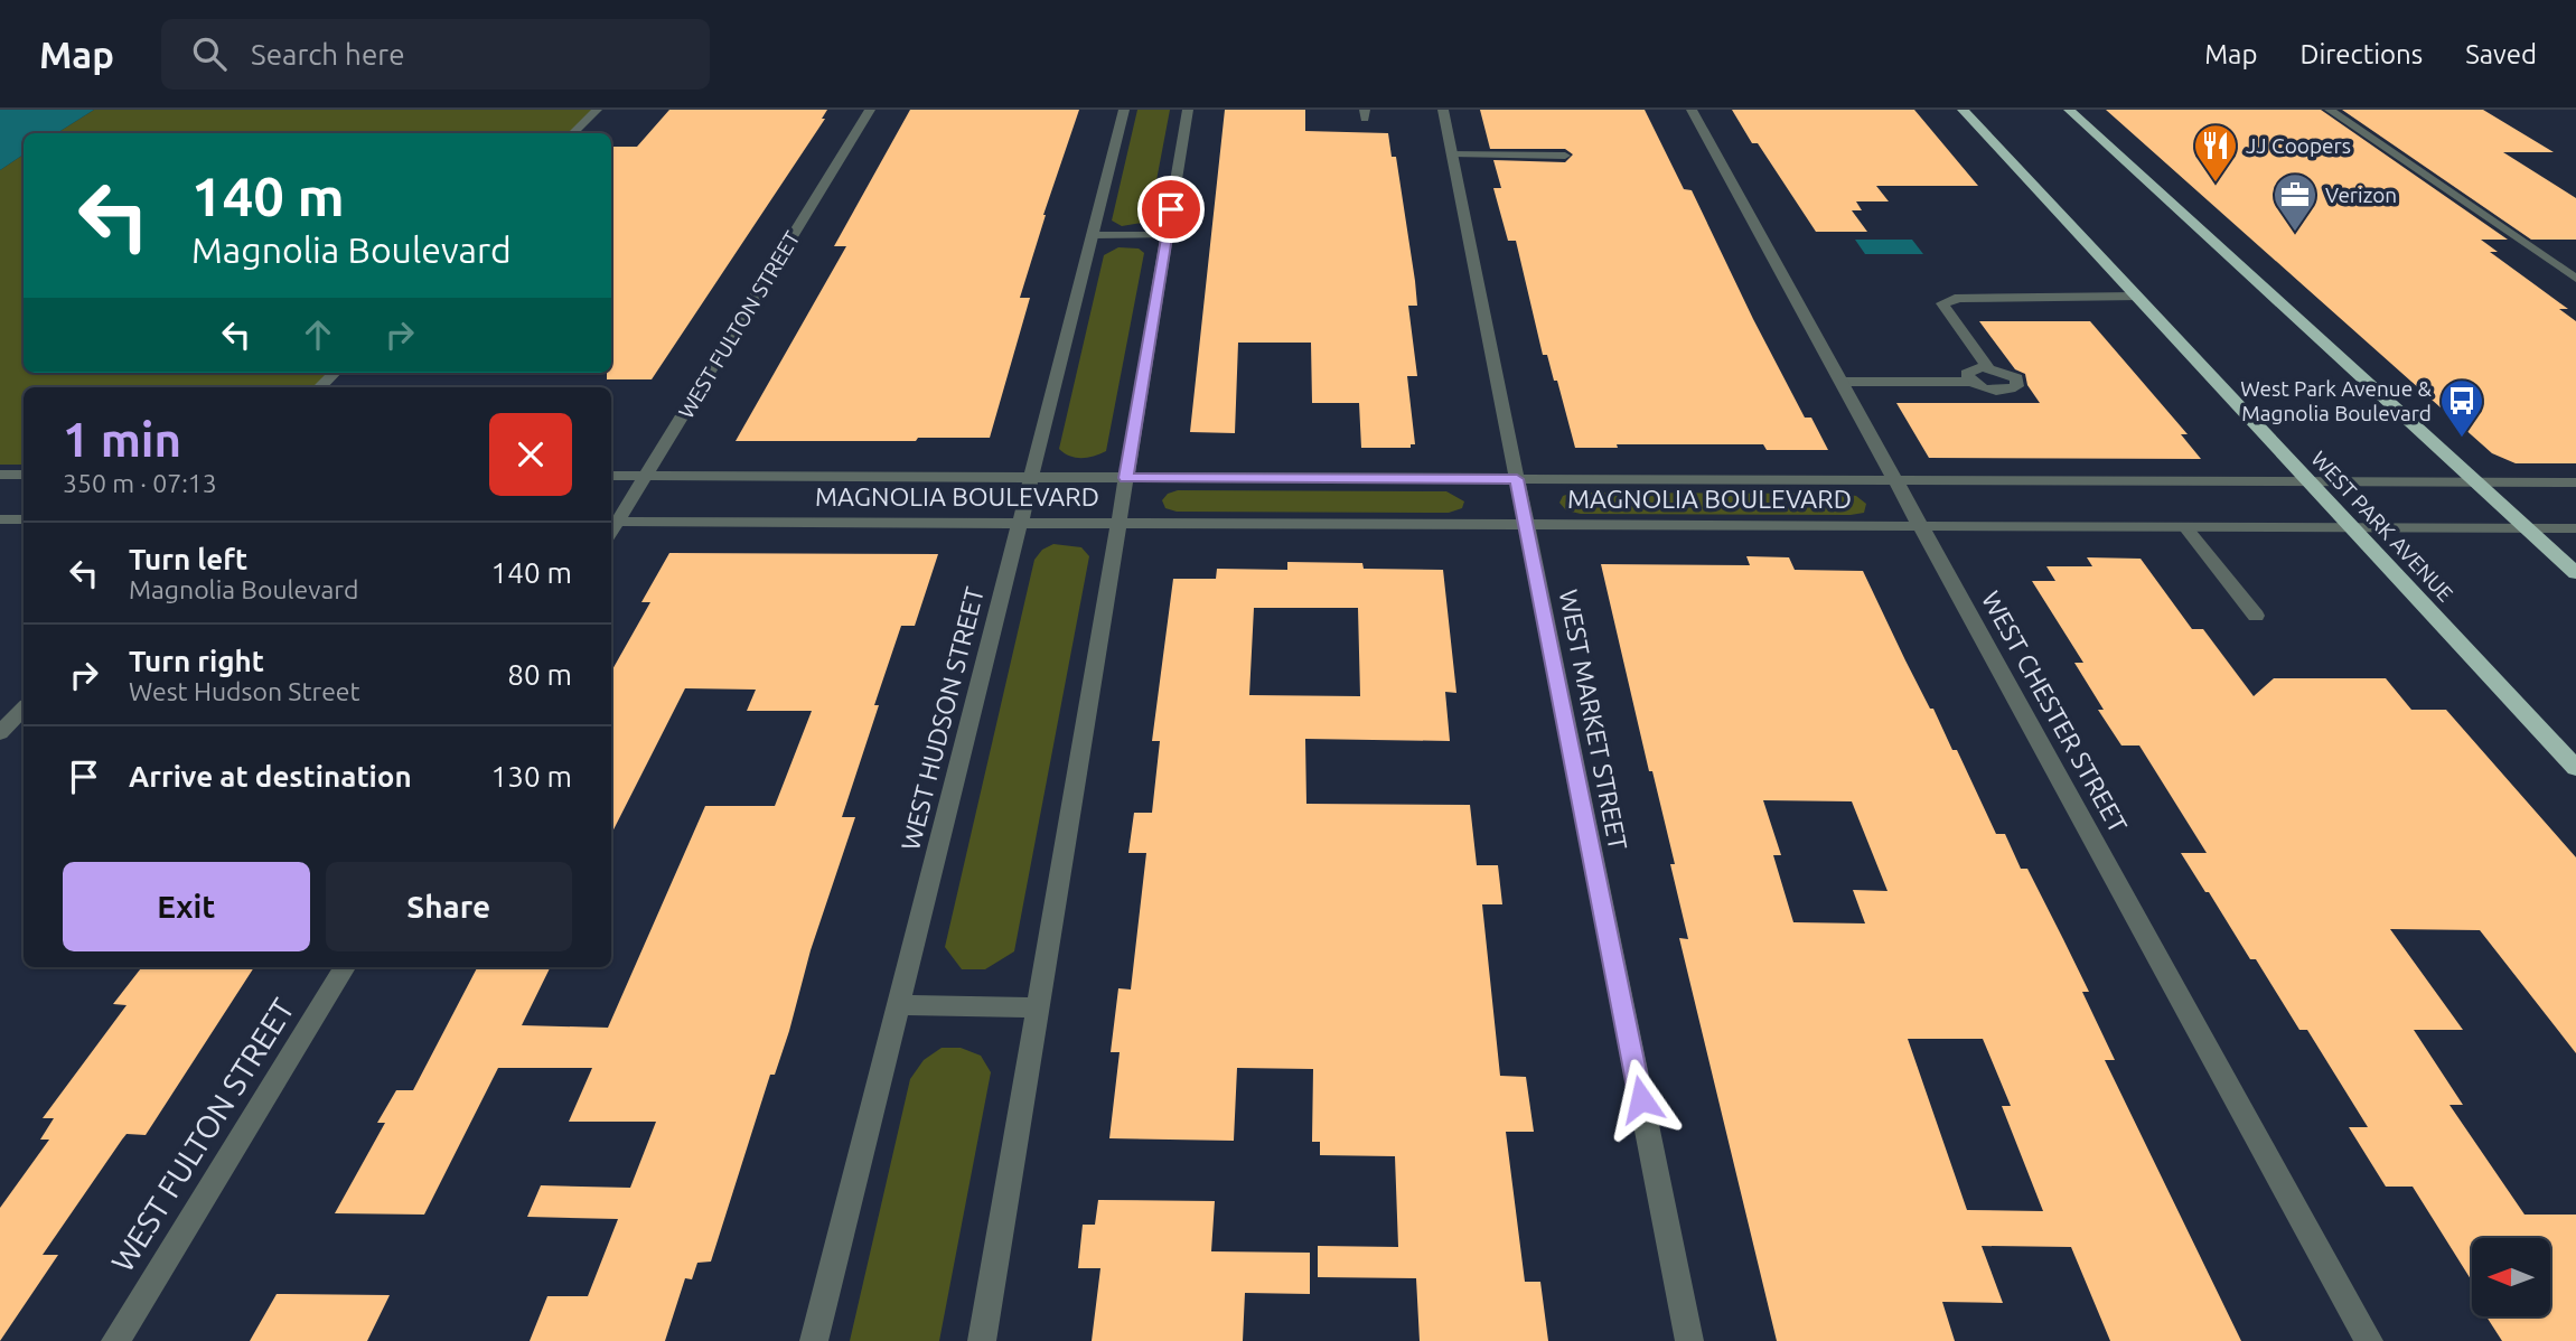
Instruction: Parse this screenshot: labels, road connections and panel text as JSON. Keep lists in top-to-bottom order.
{
  "streets": {
    "highway": ["WEST PARK AVENUE"],
    "street": [
      "WEST FULTON STREET",
      "MAGNOLIA BOULEVARD",
      "WEST CHESTER STREET",
      "WEST HUDSON STREET",
      "WEST MARKET STREET"
    ]
  },
  "crossings": [
    ["WEST FULTON STREET", "MAGNOLIA BOULEVARD"],
    ["MAGNOLIA BOULEVARD", "WEST PARK AVENUE"],
    ["MAGNOLIA BOULEVARD", "WEST CHESTER STREET"],
    ["MAGNOLIA BOULEVARD", "WEST HUDSON STREET"],
    ["MAGNOLIA BOULEVARD", "WEST MARKET STREET"]
  ],
  "places": {
    "restaurant": ["JJ Coopers"],
    "office": ["Verizon"],
    "bus stop": ["West Park Avenue & Magnolia Boulevard"]
  },
  "north": "left",
  "page": {
    "header": "Map",
    "search": "Search here",
    "nav": ["Map", "Directions", "Saved"],
    "turn": ["140 m", "Magnolia Boulevard"],
    "heading": ["1 min", "350 m · 07:13"],
    "list": [
      {
        "name": "Turn left",
        "note": "Magnolia Boulevard",
        "value": "140 m"
      },
      {
        "name": "Turn right",
        "note": "West Hudson Street",
        "value": "80 m"
      },
      {
        "name": "Arrive at destination",
        "value": "130 m"
      }
    ],
    "buttons": ["Exit", "Share"]
  }
}
